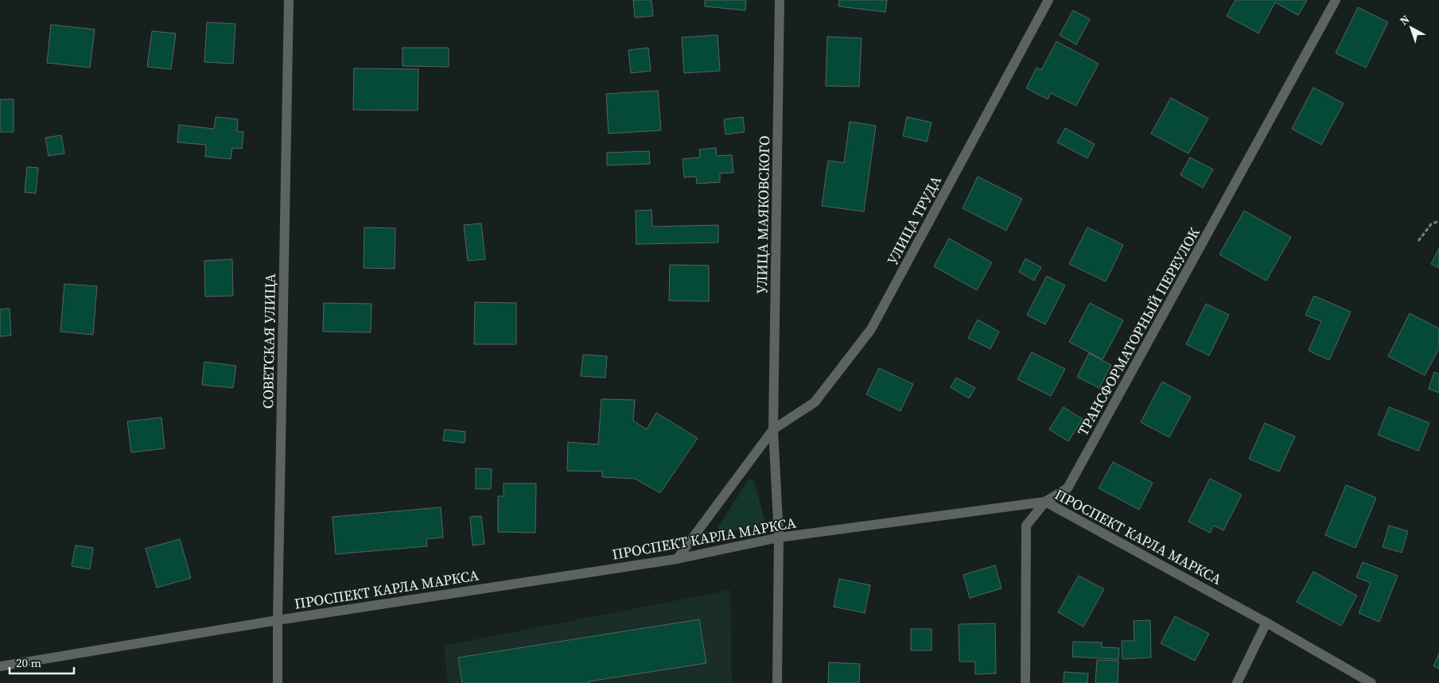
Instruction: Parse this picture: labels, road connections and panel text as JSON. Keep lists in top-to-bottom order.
{
  "streets": {
    "street": [
      "УЛИЦА МАЯКОВСКОГО",
      "УЛИЦА ТРУДА",
      "ТРАНСФОРМАТОРНЫЙ ПЕРЕУЛОК",
      "СОВЕТСКАЯ УЛИЦА",
      "ПРОСПЕКТ КАРЛА МАРКСА"
    ]
  },
  "crossings": [
    ["УЛИЦА МАЯКОВСКОГО", "УЛИЦА ТРУДА"],
    ["УЛИЦА МАЯКОВСКОГО", "ПРОСПЕКТ КАРЛА МАРКСА"],
    ["ТРАНСФОРМАТОРНЫЙ ПЕРЕУЛОК", "ПРОСПЕКТ КАРЛА МАРКСА"],
    ["СОВЕТСКАЯ УЛИЦА", "ПРОСПЕКТ КАРЛА МАРКСА"]
  ],
  "scale_bar": "20 m",
  "north": "top left"
}
